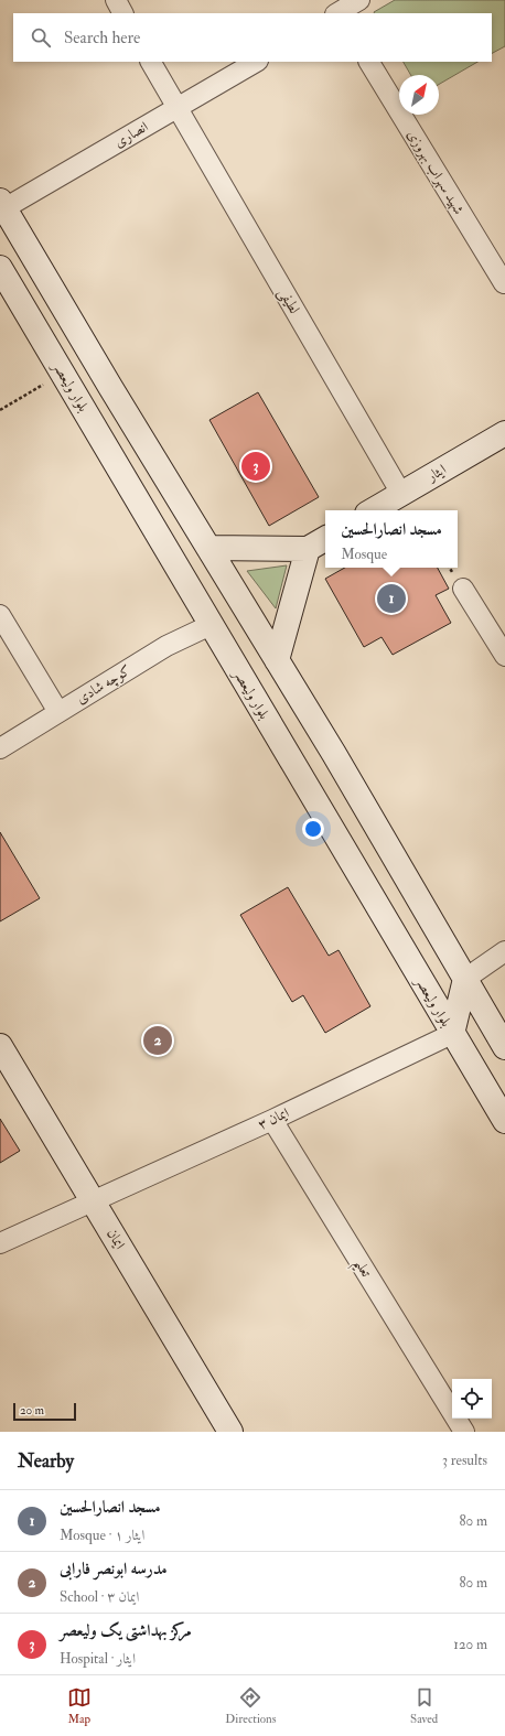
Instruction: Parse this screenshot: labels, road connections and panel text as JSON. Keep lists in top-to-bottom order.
{
  "streets": {
    "main road": ["بلوار ولیعصر", "ایثار", "ایمان"],
    "street": [
      "انصاری",
      "شهید سهراب بهروزی",
      "لطیفی",
      "کوچه شادی",
      "ایمان ۳",
      "تعلیم"
    ]
  },
  "crossings": [
    ["انصاری", "لطیفی"],
    ["لطیفی", "ایثار"],
    ["بلوار ولیعصر", "کوچه شادی"],
    ["بلوار ولیعصر", "ایمان ۳"],
    ["ایمان ۳", "ایمان"],
    ["ایمان ۳", "تعلیم"]
  ],
  "scale_bar": "20 m",
  "north": "top right",
  "page": {
    "search": "Search here",
    "pins": ["3", "1", "2"],
    "popup": ["مسجد انصارالحسین", "Mosque"],
    "scale": "20 m",
    "heading": ["Nearby", "3 results"],
    "list": [
      {
        "mark": "1",
        "name": "مسجد انصارالحسین",
        "note": "Mosque · ایثار ۱",
        "value": "80 m"
      },
      {
        "mark": "2",
        "name": "مدرسه ابونصر فارابی",
        "note": "School · ایمان ۳",
        "value": "80 m"
      },
      {
        "mark": "3",
        "name": "مرکز بهداشتی یک ولیعصر",
        "note": "Hospital · ایثار",
        "value": "120 m"
      }
    ],
    "nav": ["Map", "Directions", "Saved"]
  }
}
